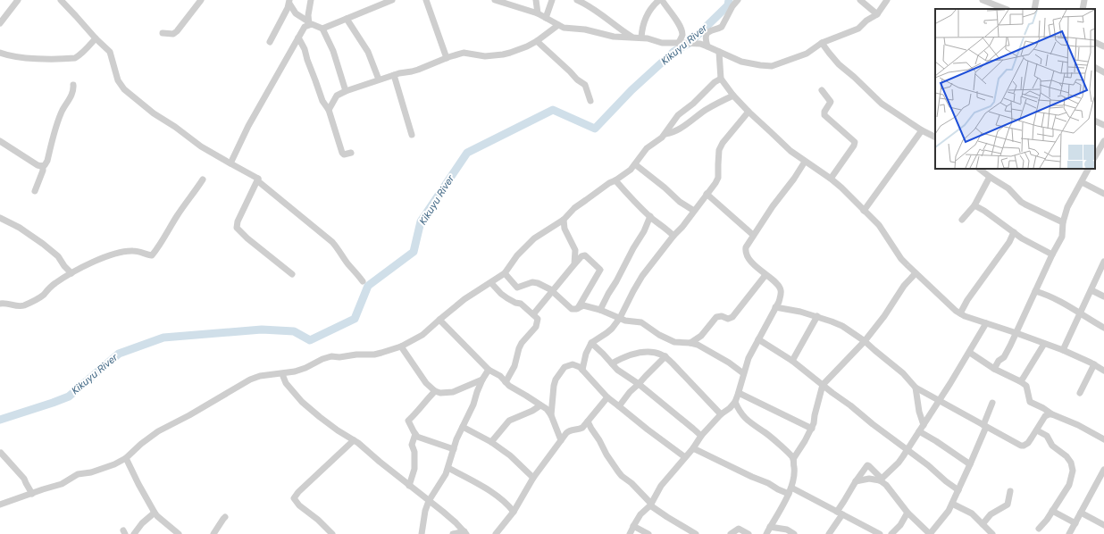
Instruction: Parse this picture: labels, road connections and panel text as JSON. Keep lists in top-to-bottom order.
{
  "water": ["Kikuyu River"]
}
